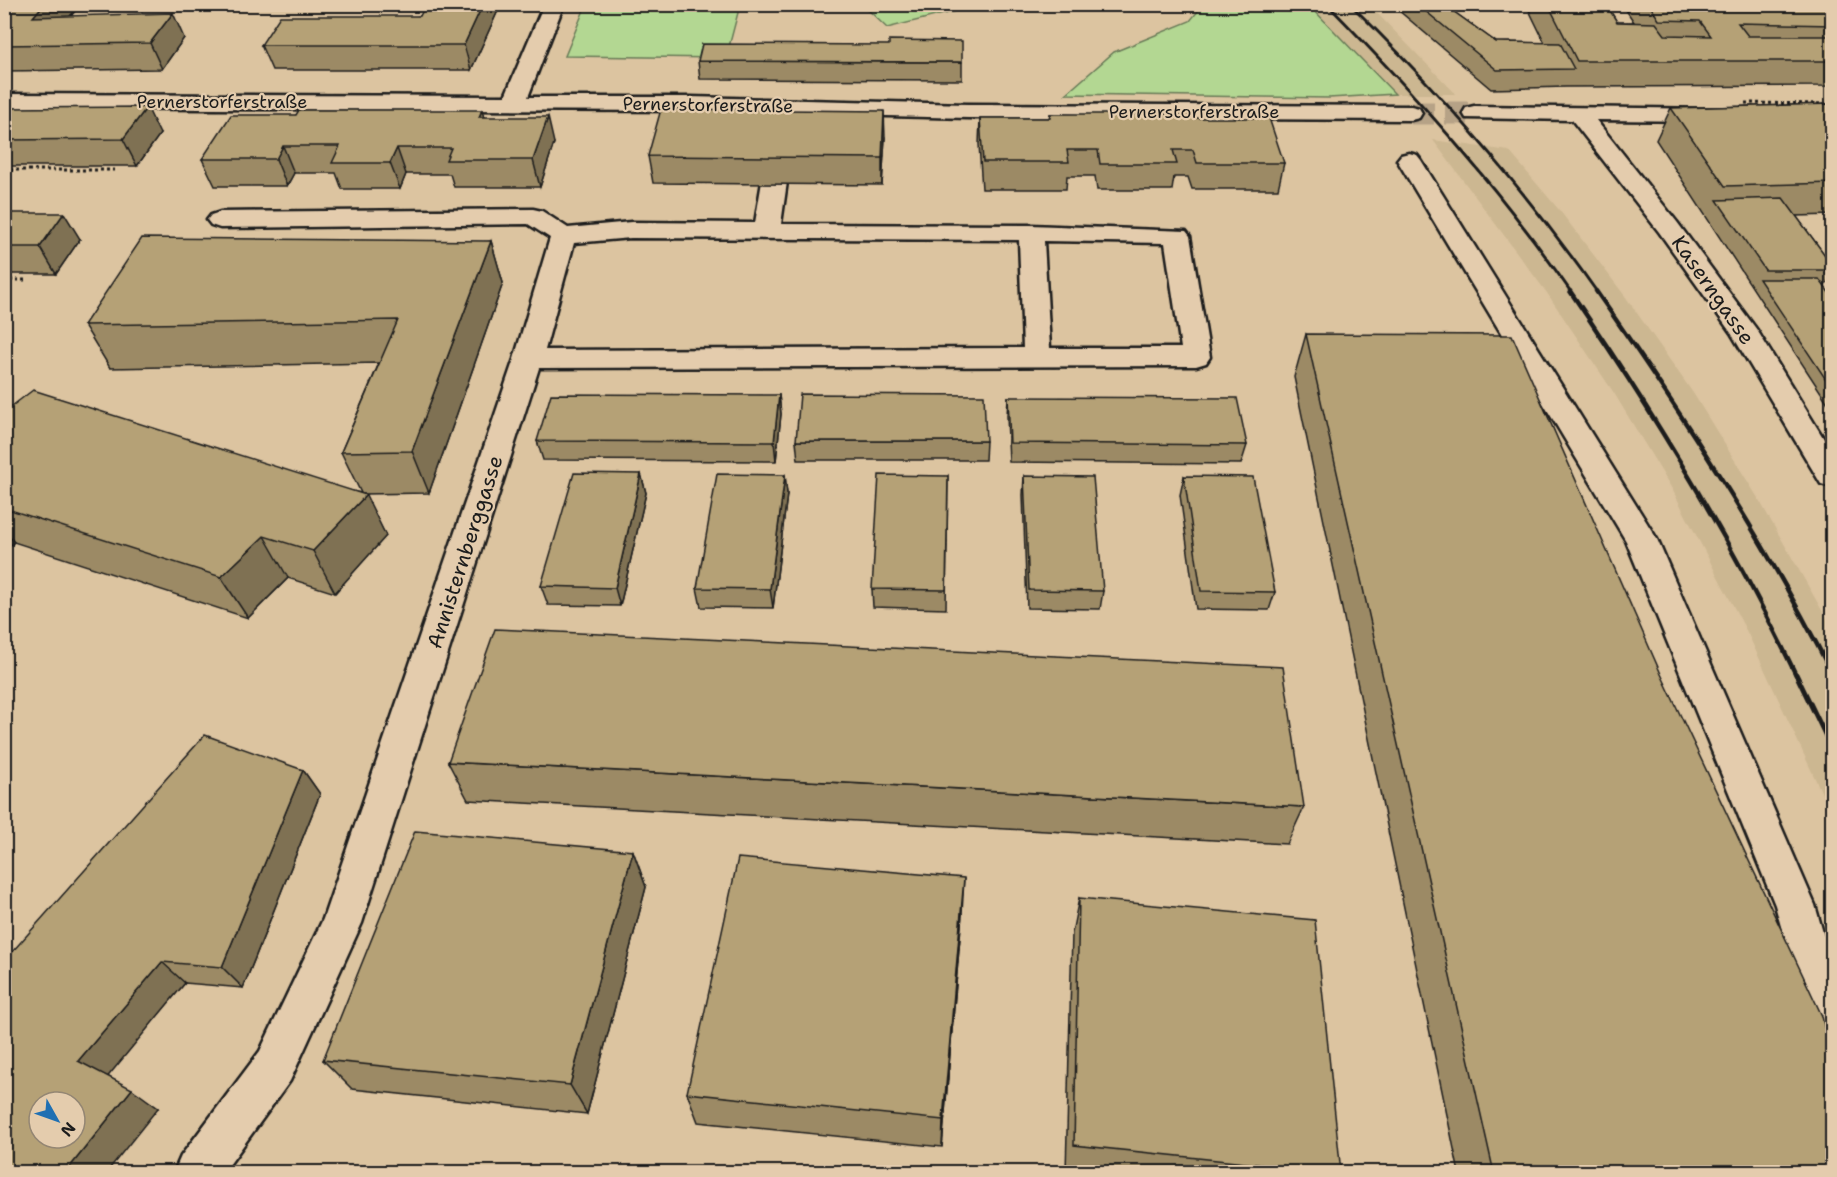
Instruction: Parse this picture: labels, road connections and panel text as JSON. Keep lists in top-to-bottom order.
{
  "streets": {
    "street": ["Pernerstorferstraße", "Kaserngasse", "Annisternberggasse"]
  },
  "north": "bottom right"
}
